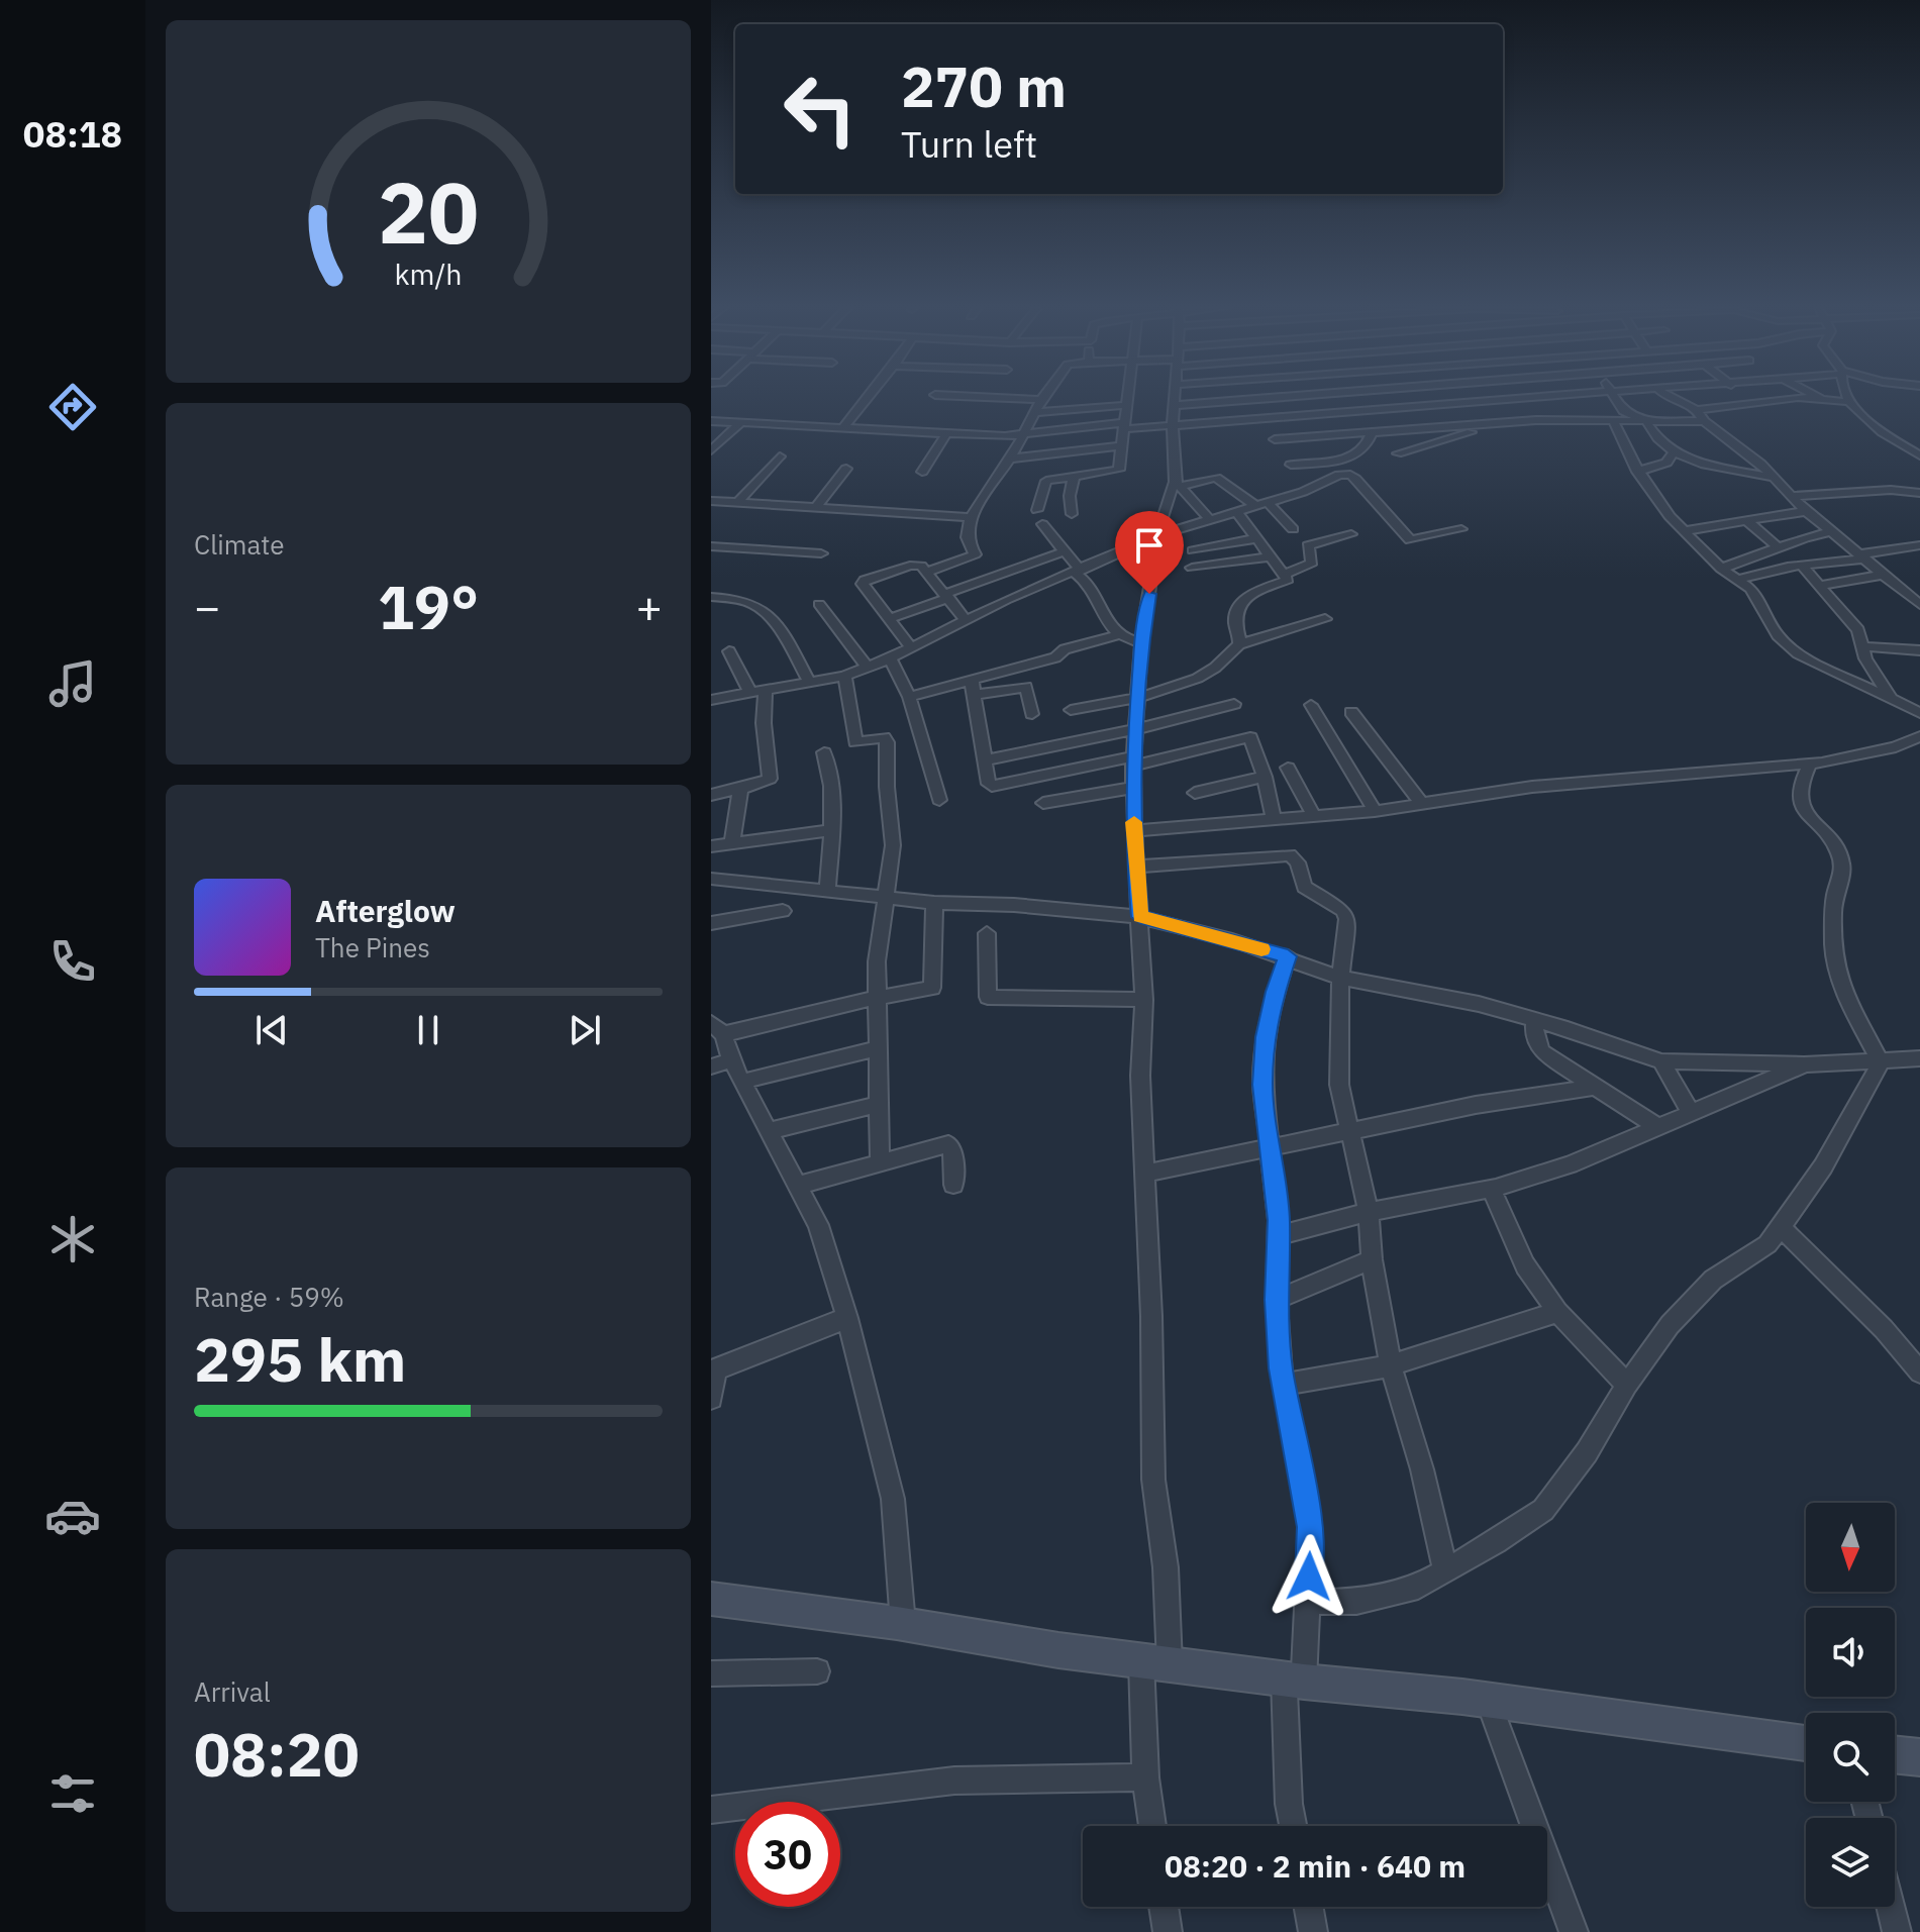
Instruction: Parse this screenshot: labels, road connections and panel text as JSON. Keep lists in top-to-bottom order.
{
  "north": "bottom",
  "page": {
    "tabs": "08:18",
    "turn": ["270 m", "Turn left"],
    "tile": [
      "Climate",
      ["Range · 59%", "295 km"],
      ["Arrival", "08:20"]
    ],
    "heat": ["−", "19°", "+"],
    "song": ["Afterglow", "The Pines"],
    "limit": "30",
    "trip": "08:20 · 2 min · 640 m",
    "gauge": ["20", "km/h"]
  }
}
